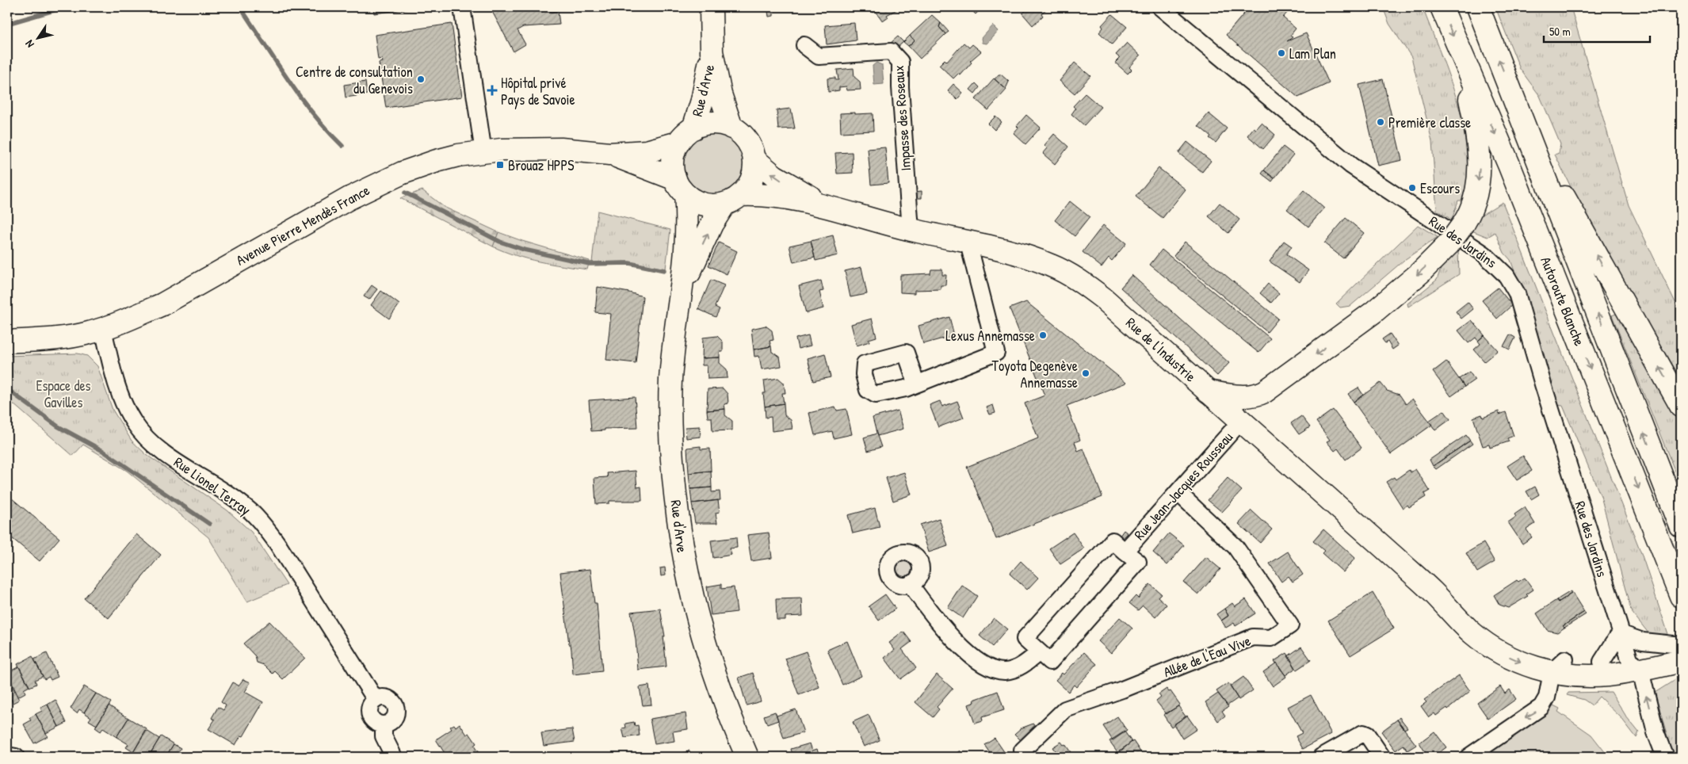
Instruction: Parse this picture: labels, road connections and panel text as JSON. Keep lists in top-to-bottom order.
{
  "streets": {
    "main road": [
      "Rue d'Arve",
      "Avenue Pierre Mendès France",
      "Autoroute Blanche",
      "Rue de l'Industrie"
    ],
    "street": [
      "Impasse des Roseaux",
      "Rue des Jardins",
      "Rue Lionel Terray",
      "Rue Jean-Jacques Rousseau",
      "Allée de l'Eau Vive"
    ]
  },
  "crossings": [
    ["Rue d'Arve", "Avenue Pierre Mendès France"],
    ["Rue d'Arve", "Rue de l'Industrie"],
    ["Impasse des Roseaux", "Rue de l'Industrie"],
    ["Avenue Pierre Mendès France", "Rue de l'Industrie"],
    ["Avenue Pierre Mendès France", "Rue Lionel Terray"],
    ["Rue des Jardins", "Rue de l'Industrie"],
    ["Rue de l'Industrie", "Rue Jean-Jacques Rousseau"],
    ["Rue Jean-Jacques Rousseau", "Allée de l'Eau Vive"]
  ],
  "parks": ["Espace des Gavilles"],
  "places": {
    "other": [
      "Lam Plan",
      "Centre de consultation du Genevois",
      "Première classe",
      "Escours",
      "Lexus Annemasse",
      "Toyota Degenève Annemasse"
    ],
    "health": ["Hôpital privé Pays de Savoie"],
    "transit": ["Brouaz HPPS"]
  },
  "scale_bar": "50 m",
  "north": "bottom left"
}
